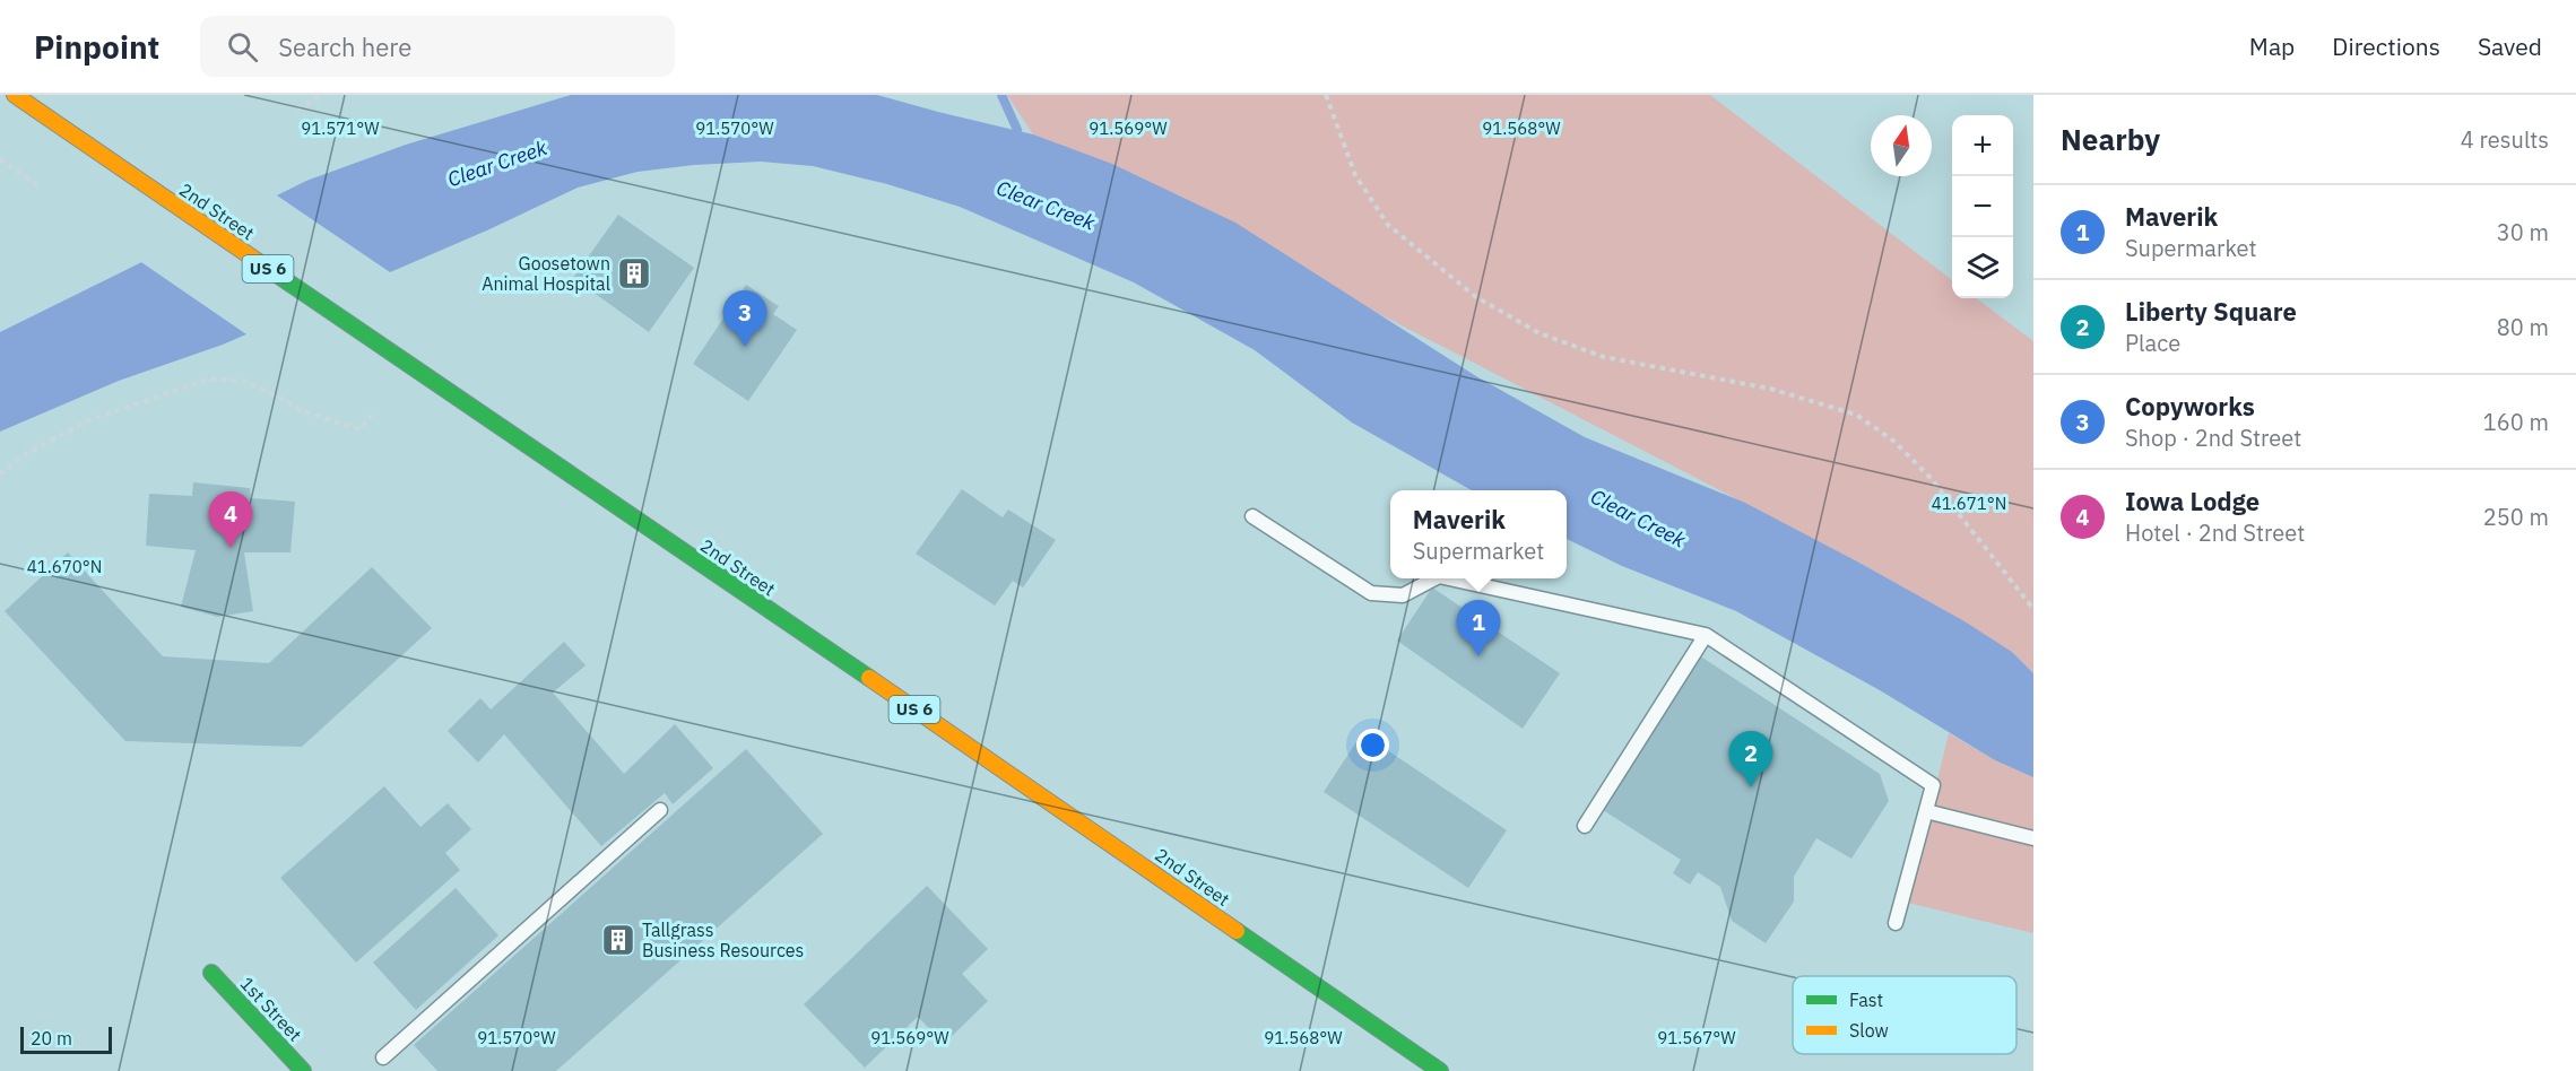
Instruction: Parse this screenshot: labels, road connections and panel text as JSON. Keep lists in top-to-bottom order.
{
  "streets": {
    "main road": ["2nd Street", "US 6", "1st Street"]
  },
  "water": ["Clear Creek"],
  "places": {
    "building": ["Goosetown Animal Hospital", "Tallgrass Business Resources"]
  },
  "legend": ["Fast", "Slow"],
  "scale_bar": "20 m",
  "north": "top",
  "page": {
    "header": "Pinpoint",
    "search": "Search here",
    "nav": ["Map", "Directions", "Saved"],
    "heading": ["Nearby", "4 results"],
    "map_buttons": ["+", "−"],
    "list": [
      {
        "mark": "1",
        "name": "Maverik",
        "note": "Supermarket",
        "value": "30 m"
      },
      {
        "mark": "2",
        "name": "Liberty Square",
        "note": "Place",
        "value": "80 m"
      },
      {
        "mark": "3",
        "name": "Copyworks",
        "note": "Shop · 2nd Street",
        "value": "160 m"
      },
      {
        "mark": "4",
        "name": "Iowa Lodge",
        "note": "Hotel · 2nd Street",
        "value": "250 m"
      }
    ],
    "pins": [
      "3",
      "4",
      "1",
      "2"
    ],
    "popup": ["Maverik", "Supermarket"],
    "scale": "20 m"
  },
  "coordinates": [
    "91.571°W",
    "91.570°W",
    "91.569°W",
    "91.568°W",
    "41.671°N",
    "41.670°N",
    "91.567°W"
  ]
}
